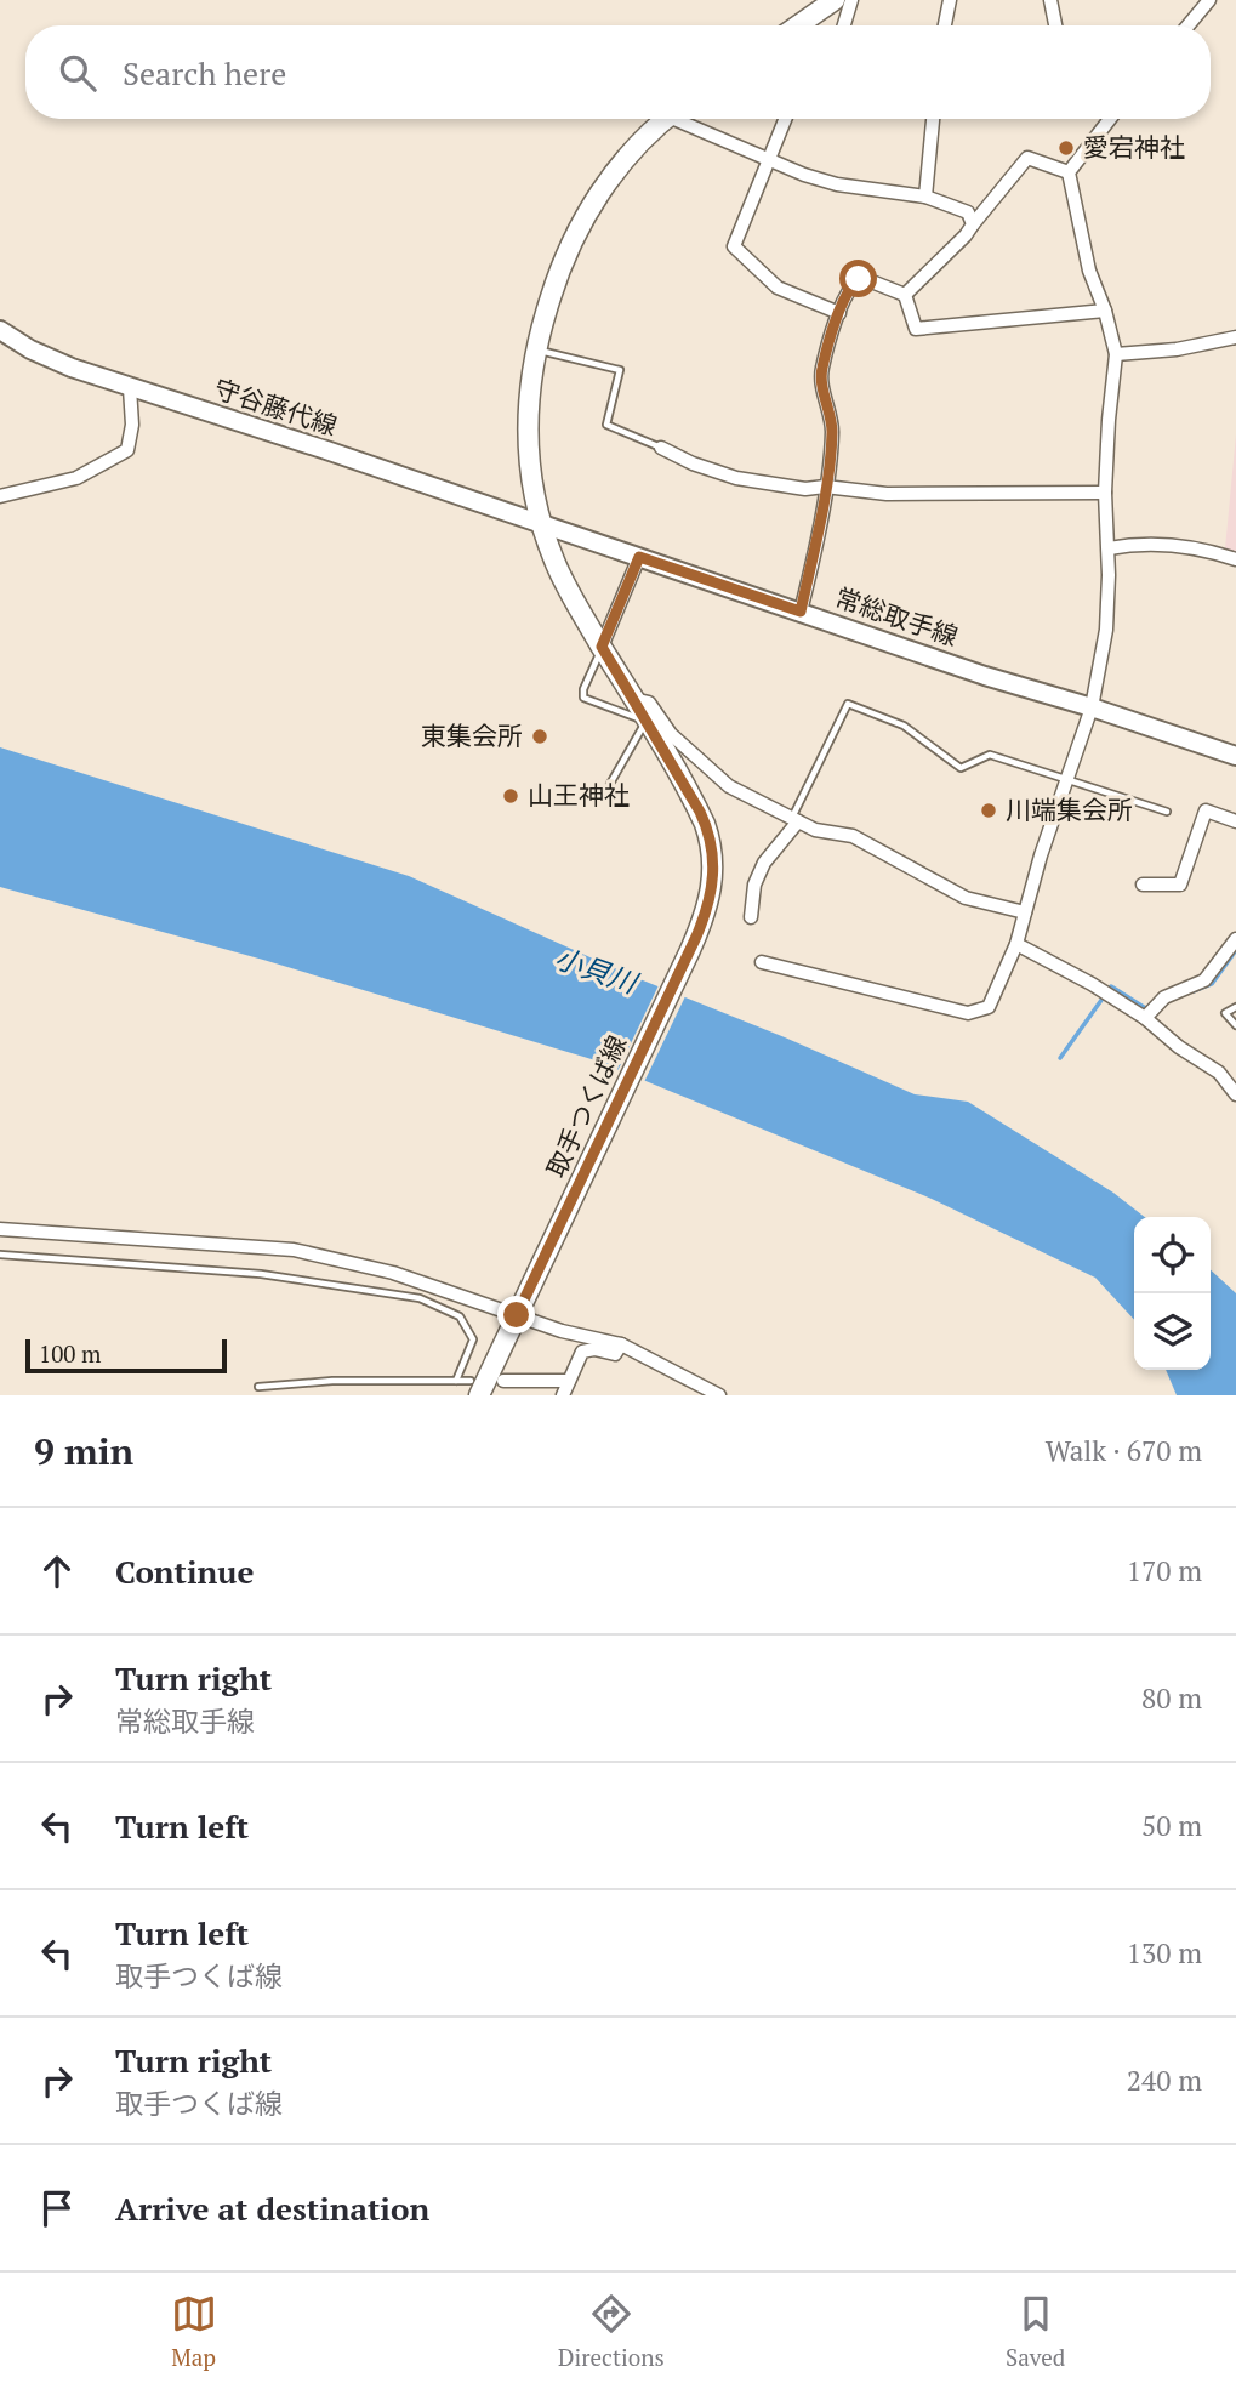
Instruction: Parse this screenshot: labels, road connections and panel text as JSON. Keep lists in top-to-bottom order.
{
  "streets": {
    "main road": ["守谷藤代線", "常総取手線", "取手つくば線"]
  },
  "crossings": [
    ["守谷藤代線", "常総取手線"],
    ["守谷藤代線", "取手つくば線"],
    ["常総取手線", "取手つくば線"]
  ],
  "water": ["小貝川"],
  "places": [
    "愛宕神社",
    "東集会所",
    "山王神社",
    "川端集会所"
  ],
  "scale_bar": "100 m",
  "page": {
    "search": "Search here",
    "scale": "100 m",
    "heading": ["9 min", "Walk · 670 m"],
    "list": [
      ["Continue", "170 m"],
      ["Turn right", "常総取手線", "80 m"],
      ["Turn left", "50 m"],
      ["Turn left", "取手つくば線", "130 m"],
      ["Turn right", "取手つくば線", "240 m"],
      "Arrive at destination"
    ],
    "nav": ["Map", "Directions", "Saved"]
  }
}
